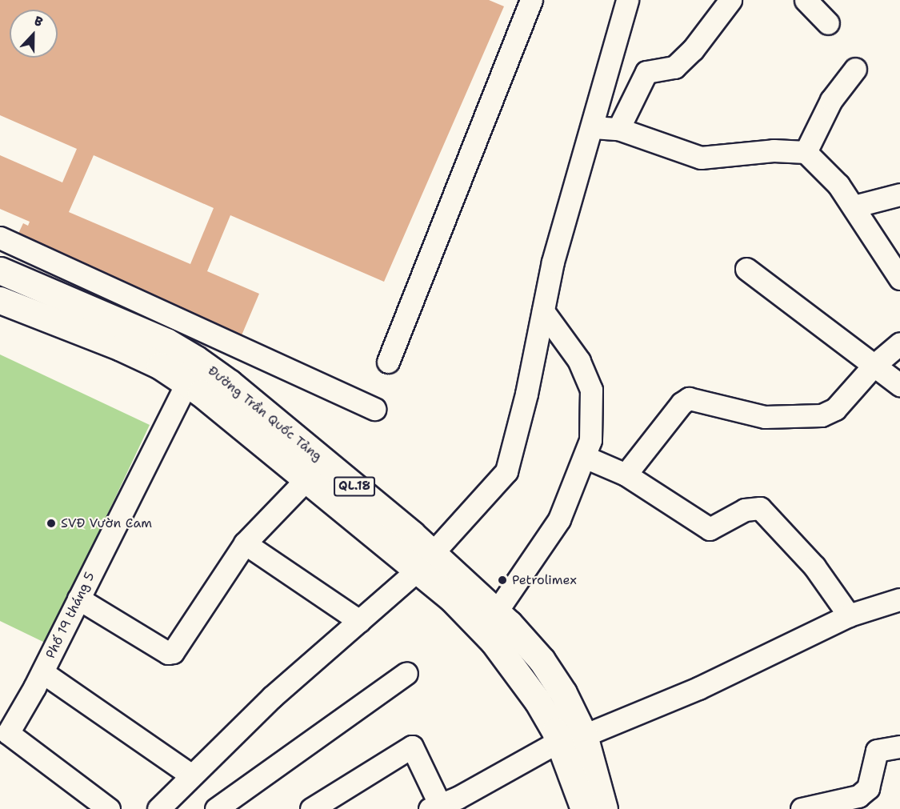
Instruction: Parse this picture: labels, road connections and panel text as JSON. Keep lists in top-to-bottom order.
{
  "streets": {
    "highway": ["Đường Trần Quốc Tảng", "QL.18"],
    "street": ["Phố 19 tháng 5"]
  },
  "crossings": [
    ["Đường Trần Quốc Tảng", "Phố 19 tháng 5"]
  ],
  "places": ["SVĐ Vườn Cam", "Petrolimex"],
  "north": "top"
}
